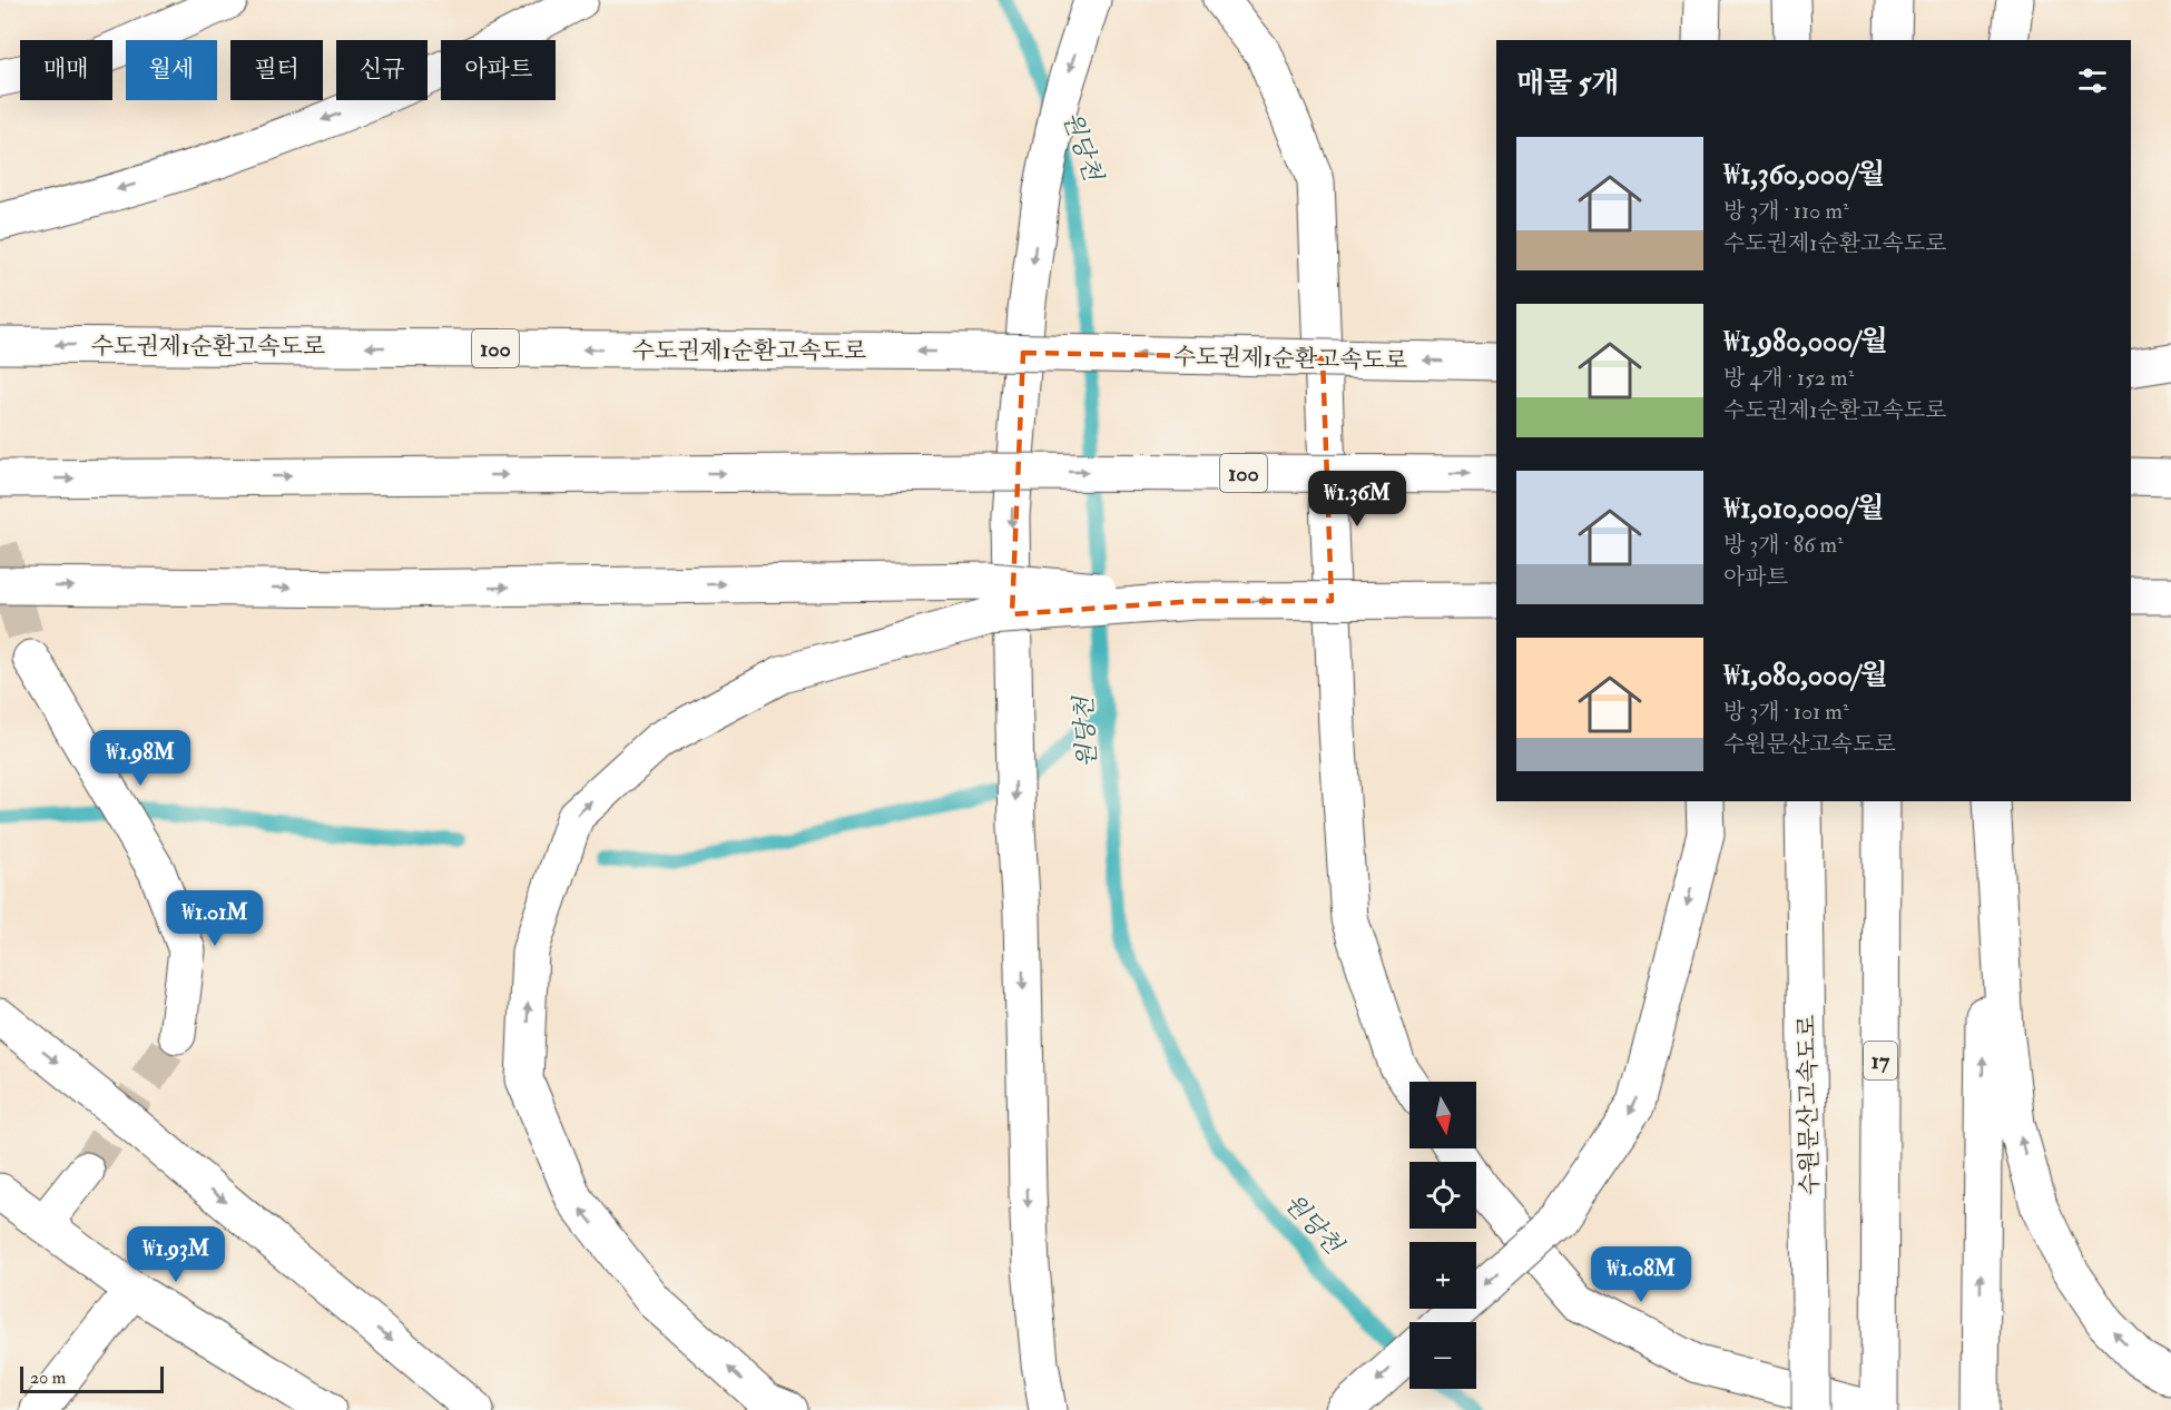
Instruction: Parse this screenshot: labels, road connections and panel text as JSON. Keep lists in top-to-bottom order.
{
  "streets": {
    "main road": [
      "수도권제1순환고속도로",
      "100",
      "17",
      "수원문산고속도로"
    ]
  },
  "water": ["원당천"],
  "scale_bar": "20 m",
  "north": "bottom",
  "page": {
    "chip": [
      "매매",
      "월세",
      "필터",
      "신규",
      "아파트"
    ],
    "heading": "매물 5개",
    "list": [
      {
        "name": "₩1,360,000/월",
        "note": "방 3개 · 110 m² · 수도권제1순환고속도로"
      },
      {
        "name": "₩1,980,000/월",
        "note": "방 4개 · 152 m² · 수도권제1순환고속도로"
      },
      {
        "name": "₩1,010,000/월",
        "note": "방 3개 · 86 m² · 아파트"
      },
      {
        "name": "₩1,080,000/월",
        "note": "방 3개 · 101 m² · 수원문산고속도로"
      }
    ],
    "price": [
      "₩1.36M",
      "₩1.98M",
      "₩1.01M",
      "₩1.93M",
      "₩1.08M"
    ],
    "map_buttons": ["+", "−"],
    "scale": "20 m"
  }
}
